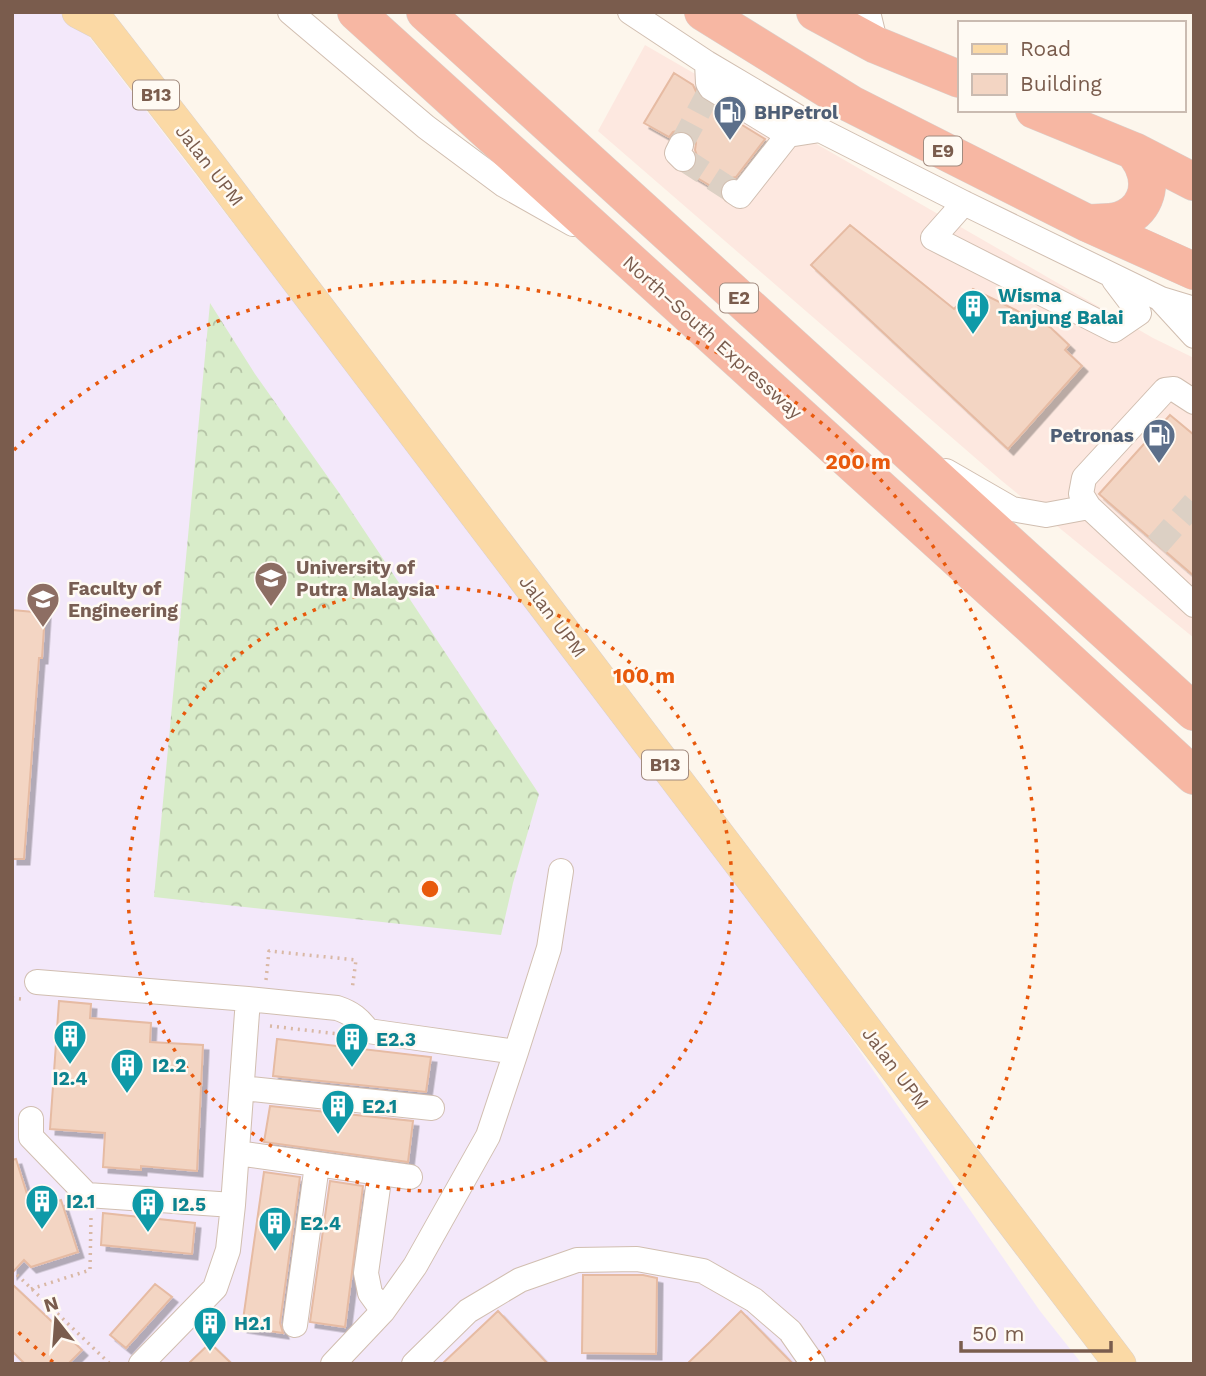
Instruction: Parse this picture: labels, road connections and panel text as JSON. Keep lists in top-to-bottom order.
{
  "streets": {
    "highway": ["E9", "E2", "North–South Expressway"],
    "main road": ["B13", "Jalan UPM"]
  },
  "places": {
    "fuel station": ["BHPetrol", "Petronas"],
    "building": [
      "Wisma Tanjung Balai",
      "I2.4",
      "E2.3",
      "I2.2",
      "E2.1",
      "I2.1",
      "I2.5",
      "E2.4",
      "H2.1"
    ],
    "school or university": ["University of Putra Malaysia", "Faculty of Engineering"]
  },
  "legend": ["Road", "Building"],
  "scale_bar": "50 m",
  "north": "top",
  "rings": ["200 m", "100 m"]
}
